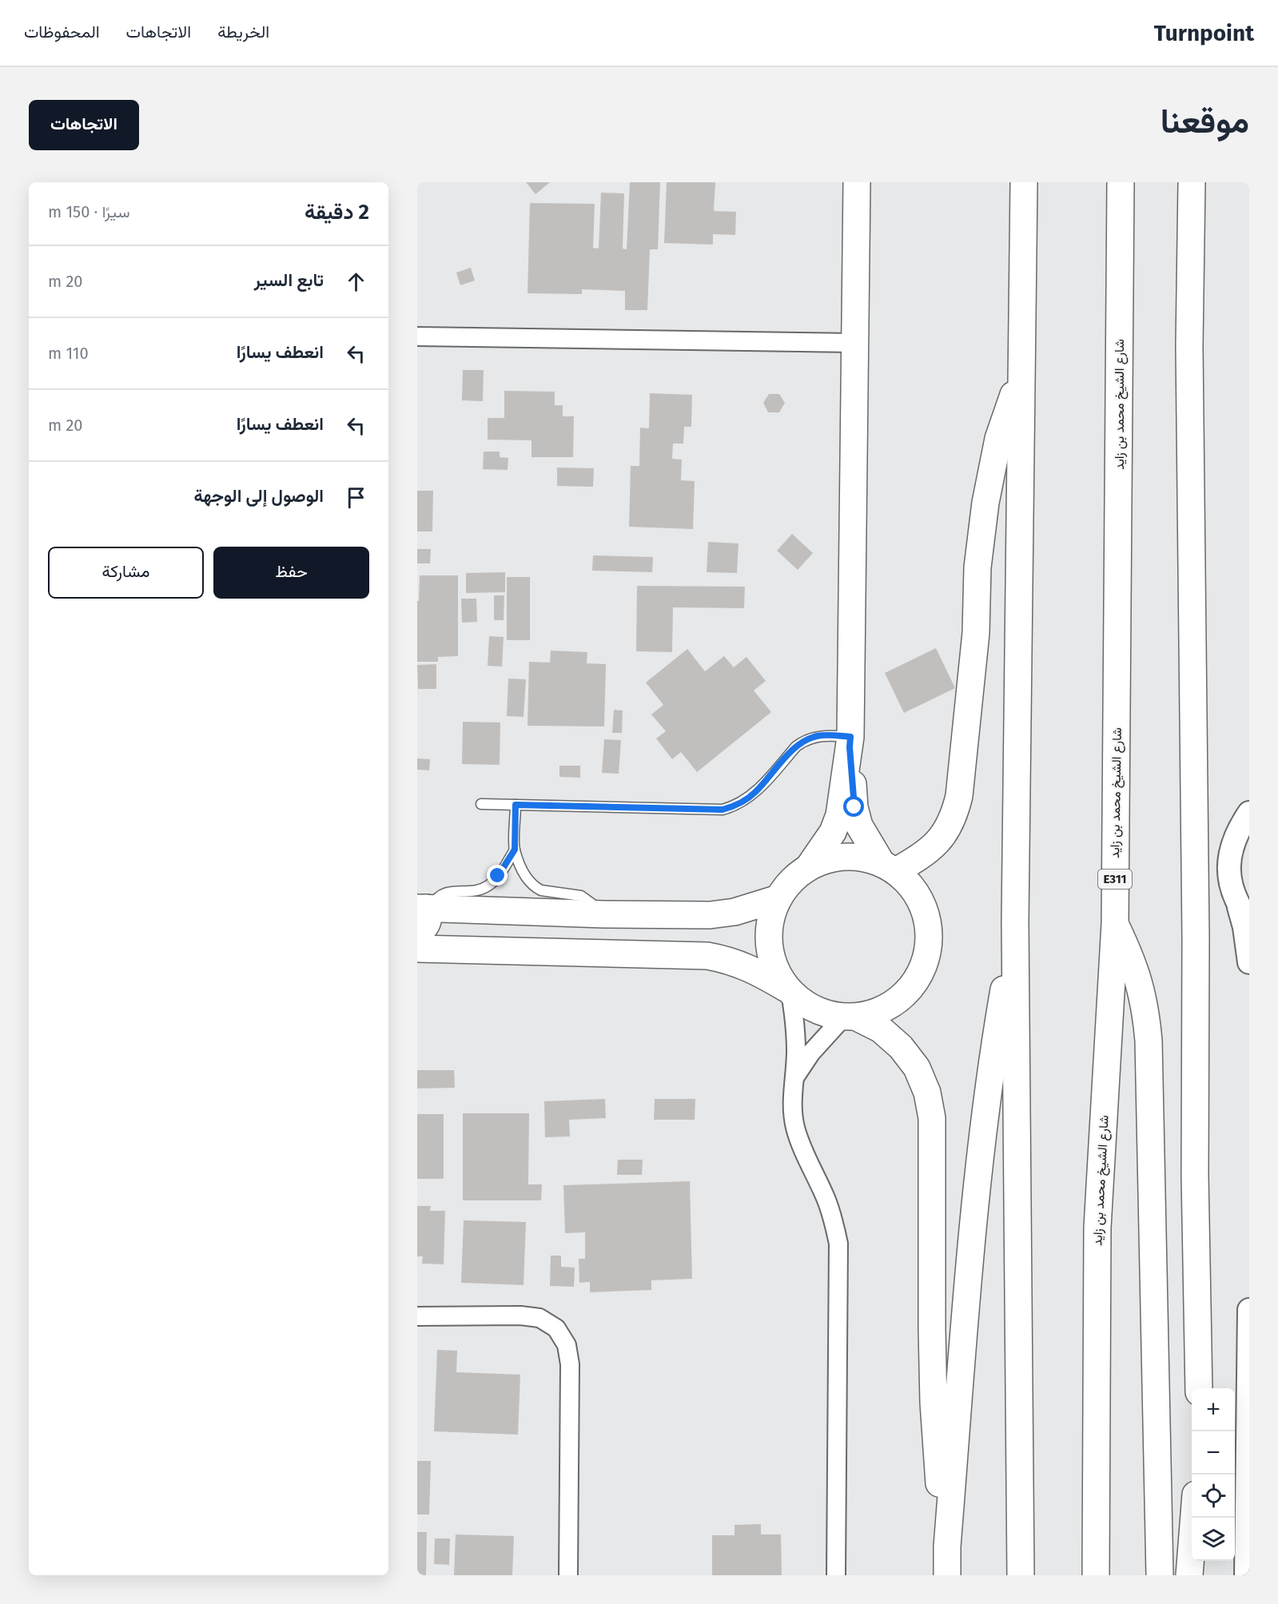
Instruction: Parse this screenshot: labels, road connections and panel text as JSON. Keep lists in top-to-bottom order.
{
  "streets": {
    "main road": ["شارع الشيخ محمد بن زايد", "E311"]
  },
  "page": {
    "header": "Turnpoint",
    "nav": ["الخريطة", "الاتجاهات", "المحفوظات"],
    "title": "موقعنا",
    "buttons": [
      "الاتجاهات",
      ["حفظ", "مشاركة"]
    ],
    "heading": ["2 دقيقة", "سيرًا · 150 m"],
    "list": [
      ["تابع السير", "20 m"],
      ["انعطف يسارًا", "110 m"],
      ["انعطف يسارًا", "20 m"],
      "الوصول إلى الوجهة"
    ],
    "map_buttons": ["+", "−"]
  }
}
